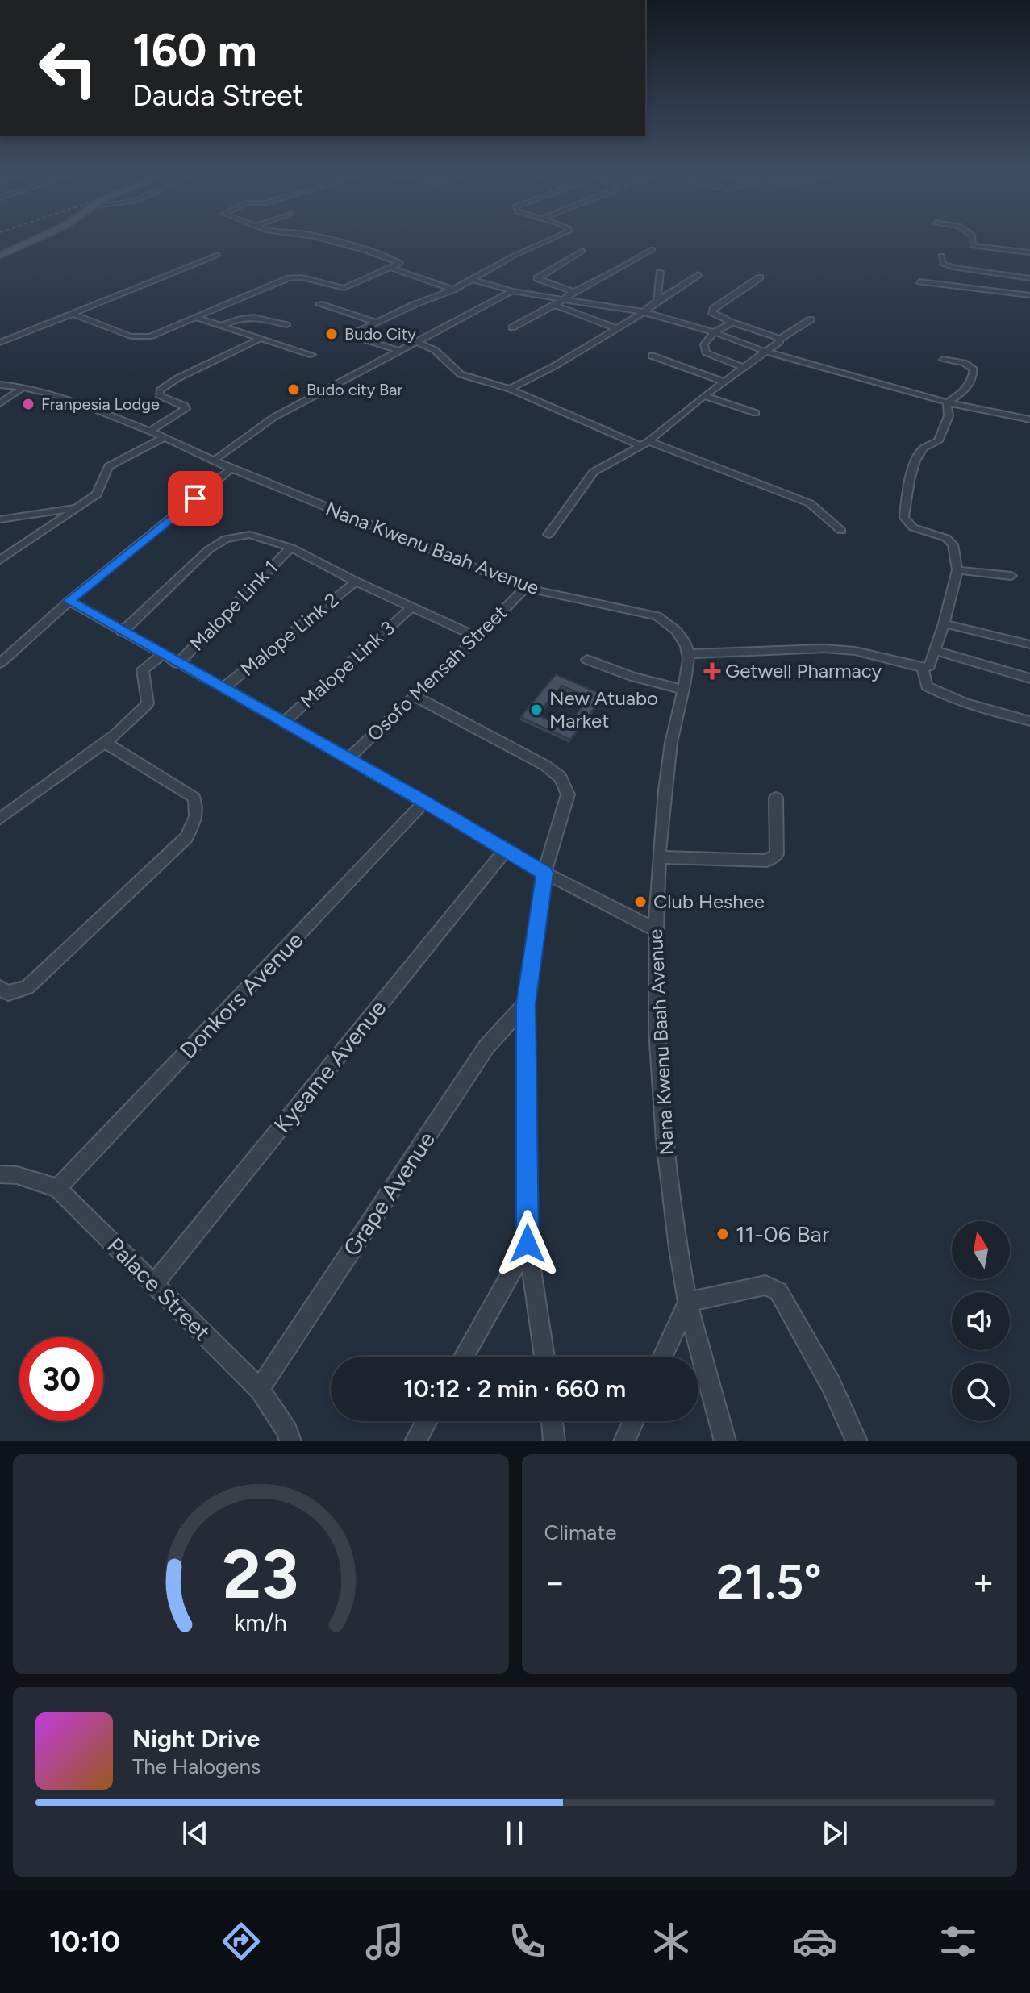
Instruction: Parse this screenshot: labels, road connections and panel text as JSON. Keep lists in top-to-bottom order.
{
  "streets": {
    "street": [
      "Nana Kwenu Baah Avenue",
      "Malope Link 1",
      "Malope Link 2",
      "Malope Link 3",
      "Osofo Mensah Street",
      "Donkors Avenue",
      "Kyeame Avenue",
      "Grape Avenue",
      "Palace Street"
    ]
  },
  "crossings": [
    ["Nana Kwenu Baah Avenue", "Osofo Mensah Street"],
    ["Donkors Avenue", "Palace Street"],
    ["Kyeame Avenue", "Palace Street"],
    ["Grape Avenue", "Palace Street"]
  ],
  "places": {
    "other": [
      "Budo City",
      "Budo city Bar",
      "Franpesia Lodge",
      "New Atuabo Market",
      "Club Heshee",
      "11-06 Bar"
    ],
    "health": ["Getwell Pharmacy"]
  },
  "north": "top",
  "page": {
    "turn": ["160 m", "Dauda Street"],
    "limit": "30",
    "trip": "10:12 · 2 min · 660 m",
    "tile": "Climate",
    "heat": ["−", "21.5°", "+"],
    "song": ["Night Drive", "The Halogens"],
    "tabs": "10:10",
    "gauge": ["23", "km/h"]
  }
}
